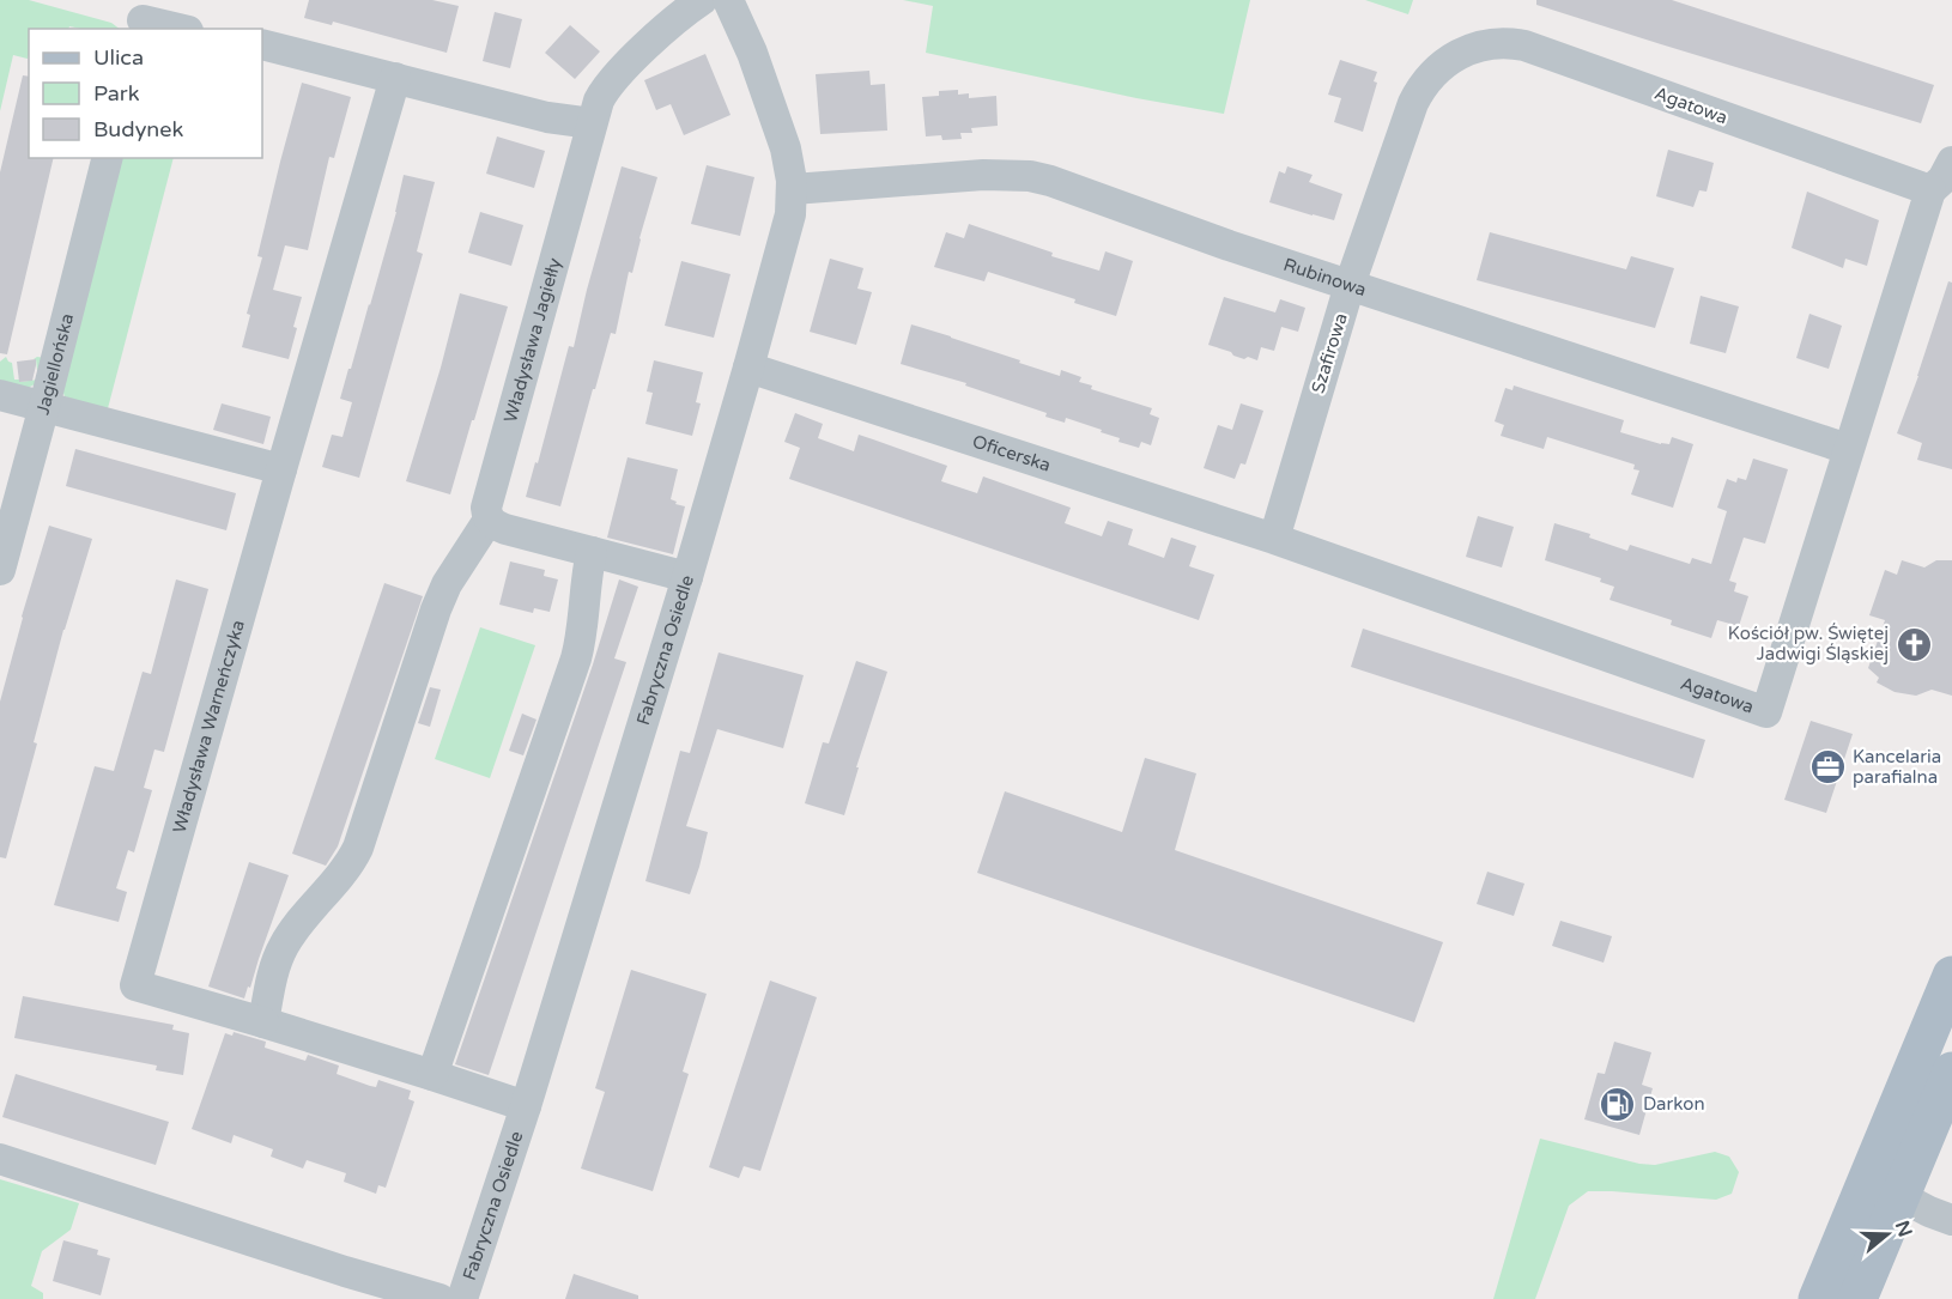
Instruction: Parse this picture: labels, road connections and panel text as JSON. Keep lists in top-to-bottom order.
{
  "streets": {
    "street": [
      "Agatowa",
      "Rubinowa",
      "Władysława Jagiełły",
      "Szafirowa",
      "Jagiellońska",
      "Oficerska",
      "Fabryczna Osiedle",
      "Władysława Warneńczyka"
    ]
  },
  "crossings": [
    ["Agatowa", "Rubinowa"],
    ["Agatowa", "Szafirowa"],
    ["Agatowa", "Oficerska"],
    ["Rubinowa", "Szafirowa"],
    ["Rubinowa", "Fabryczna Osiedle"],
    ["Szafirowa", "Oficerska"],
    ["Oficerska", "Fabryczna Osiedle"]
  ],
  "places": {
    "church": ["Kościół pw. Świętej Jadwigi Śląskiej"],
    "office": ["Kancelaria parafialna"],
    "fuel station": ["Darkon"]
  },
  "legend": ["Ulica", "Park", "Budynek"],
  "north": "right"
}
